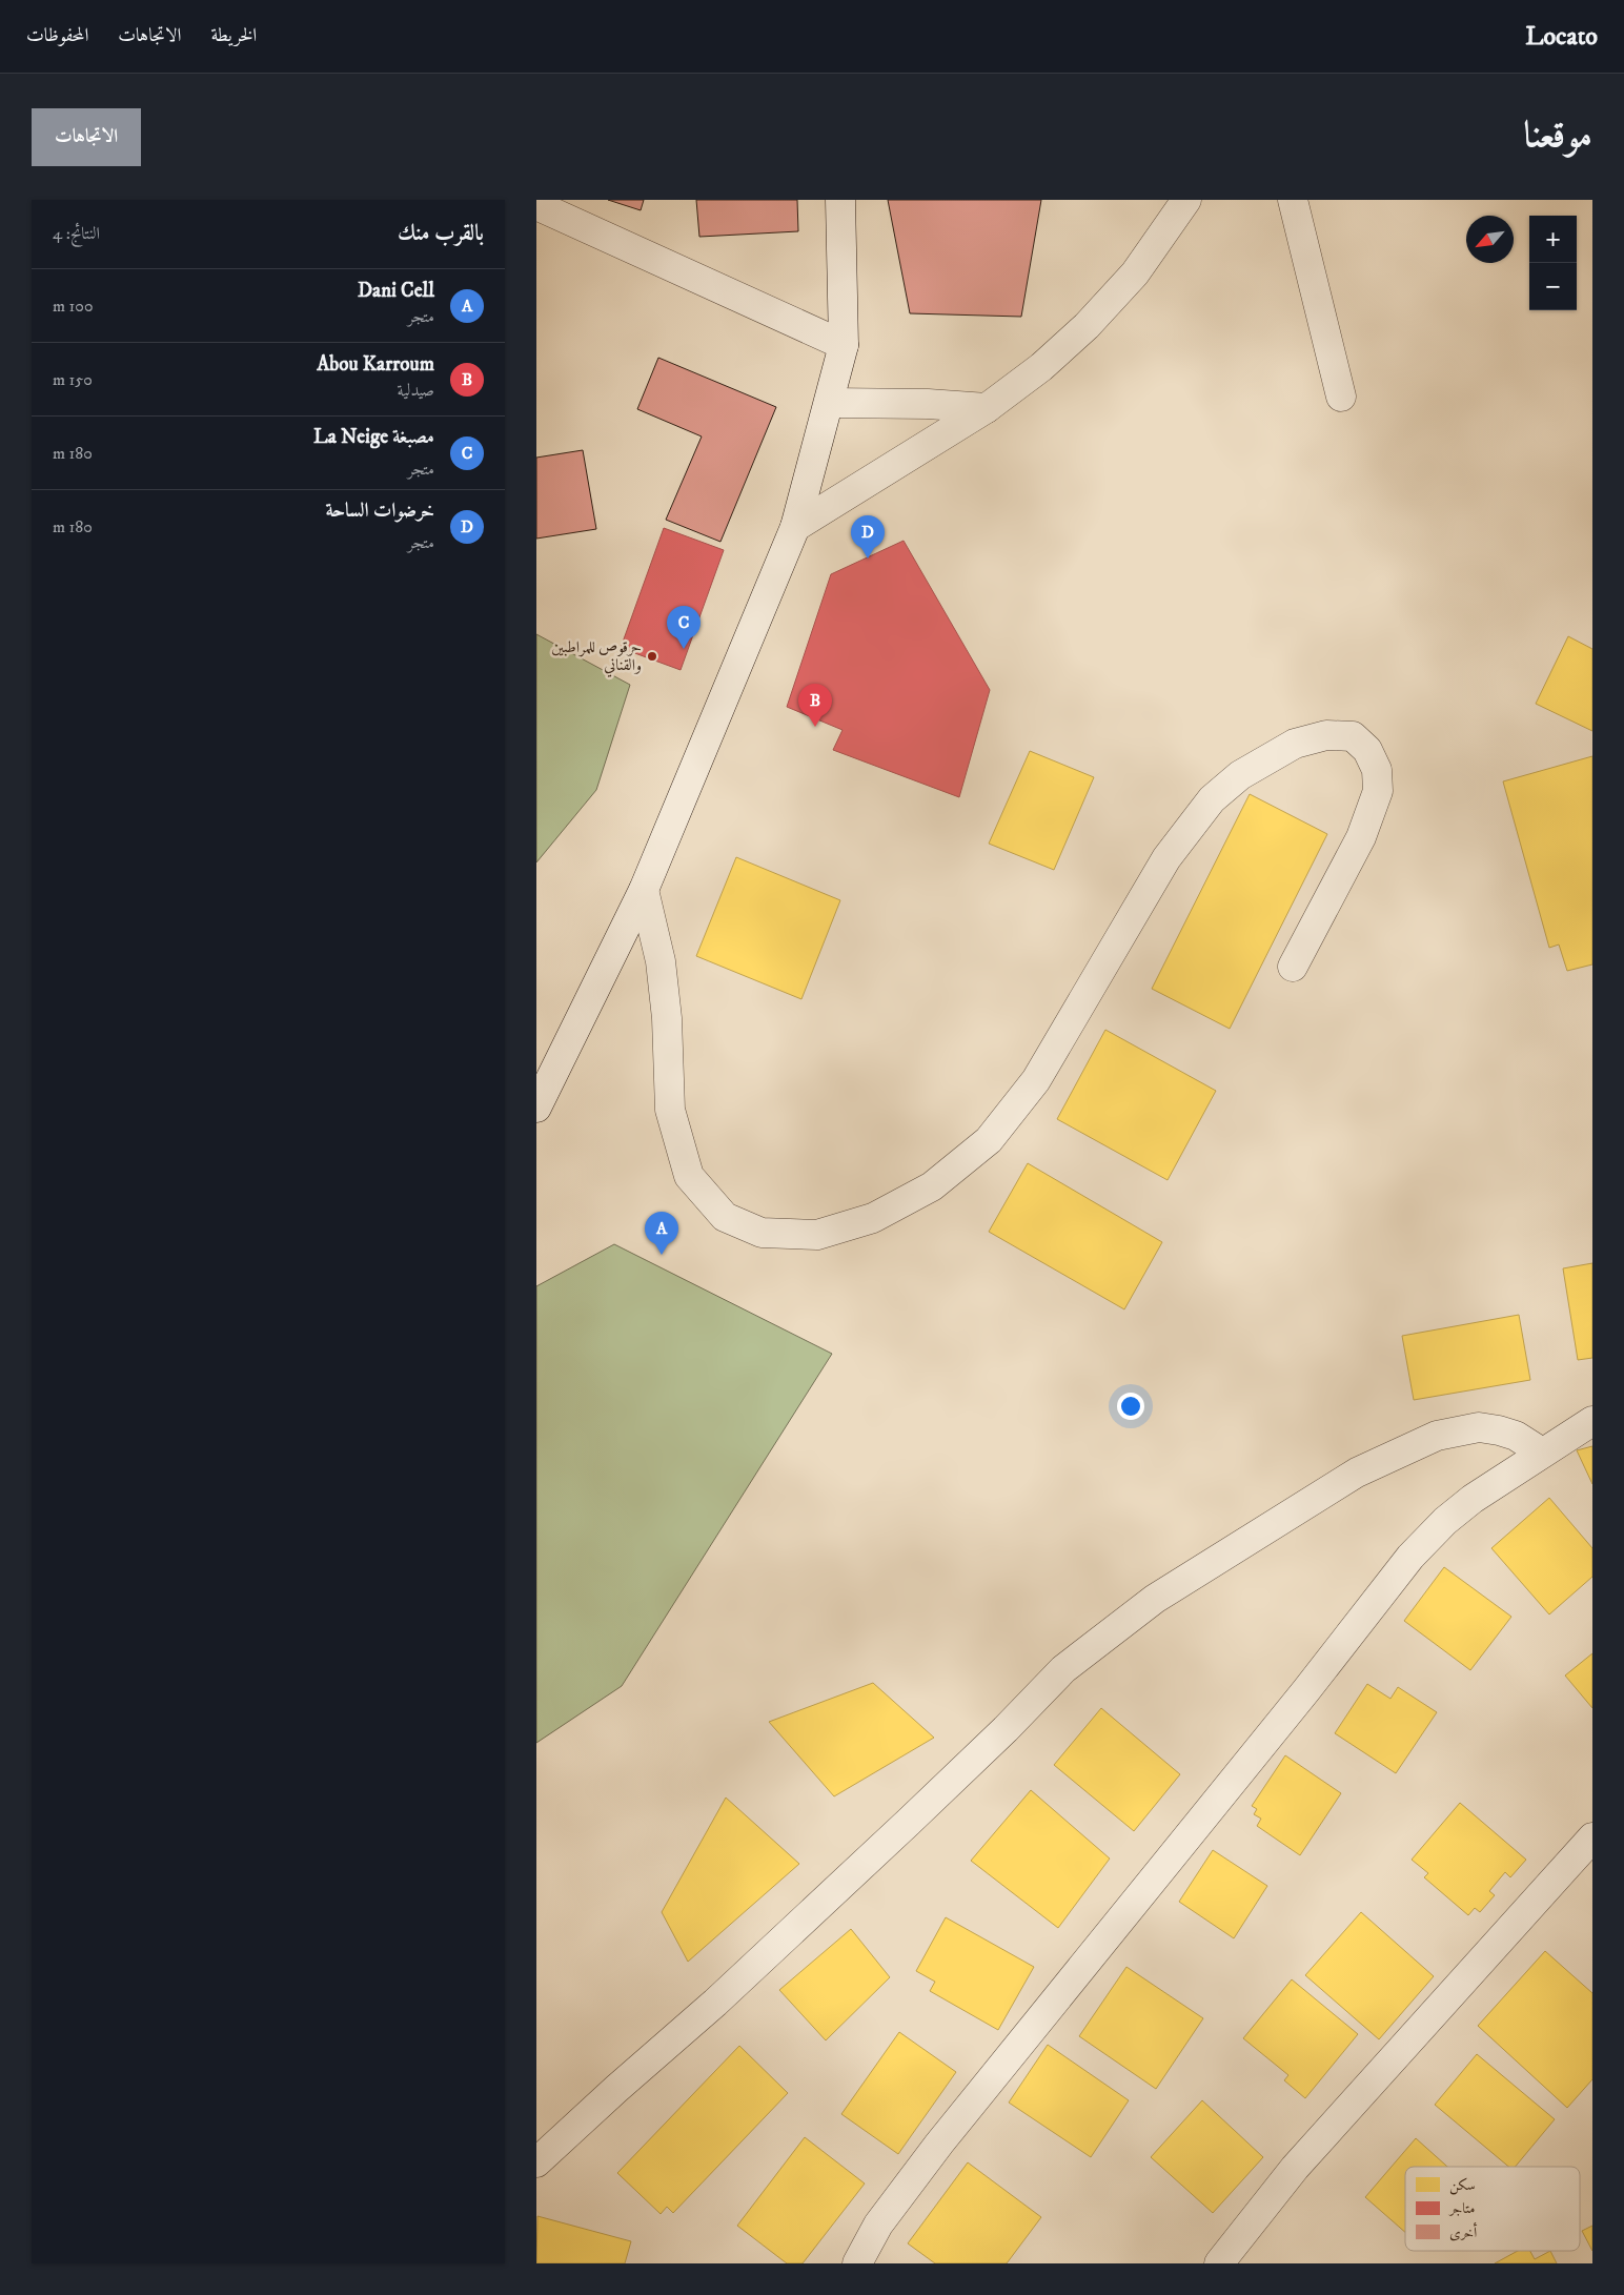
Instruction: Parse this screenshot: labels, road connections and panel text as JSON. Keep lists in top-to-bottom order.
{
  "places": ["حرقوص للمراطبين والقناني"],
  "legend": ["سكن", "متاجر", "أخرى"],
  "north": "bottom left",
  "page": {
    "header": "Locato",
    "nav": ["الخريطة", "الاتجاهات", "المحفوظات"],
    "title": "موقعنا",
    "buttons": "الاتجاهات",
    "heading": ["بالقرب منك", "النتائج: 4"],
    "map_buttons": ["+", "−"],
    "list": [
      {
        "mark": "A",
        "name": "Dani Cell",
        "note": "متجر",
        "value": "100 m"
      },
      {
        "mark": "B",
        "name": "Abou Karroum",
        "note": "صيدلية",
        "value": "150 m"
      },
      {
        "mark": "C",
        "name": "مصبغة La Neige",
        "note": "متجر",
        "value": "180 m"
      },
      {
        "mark": "D",
        "name": "خرضوات الساحة",
        "note": "متجر",
        "value": "180 m"
      }
    ],
    "pins": [
      "D",
      "C",
      "B",
      "A"
    ]
  }
}
